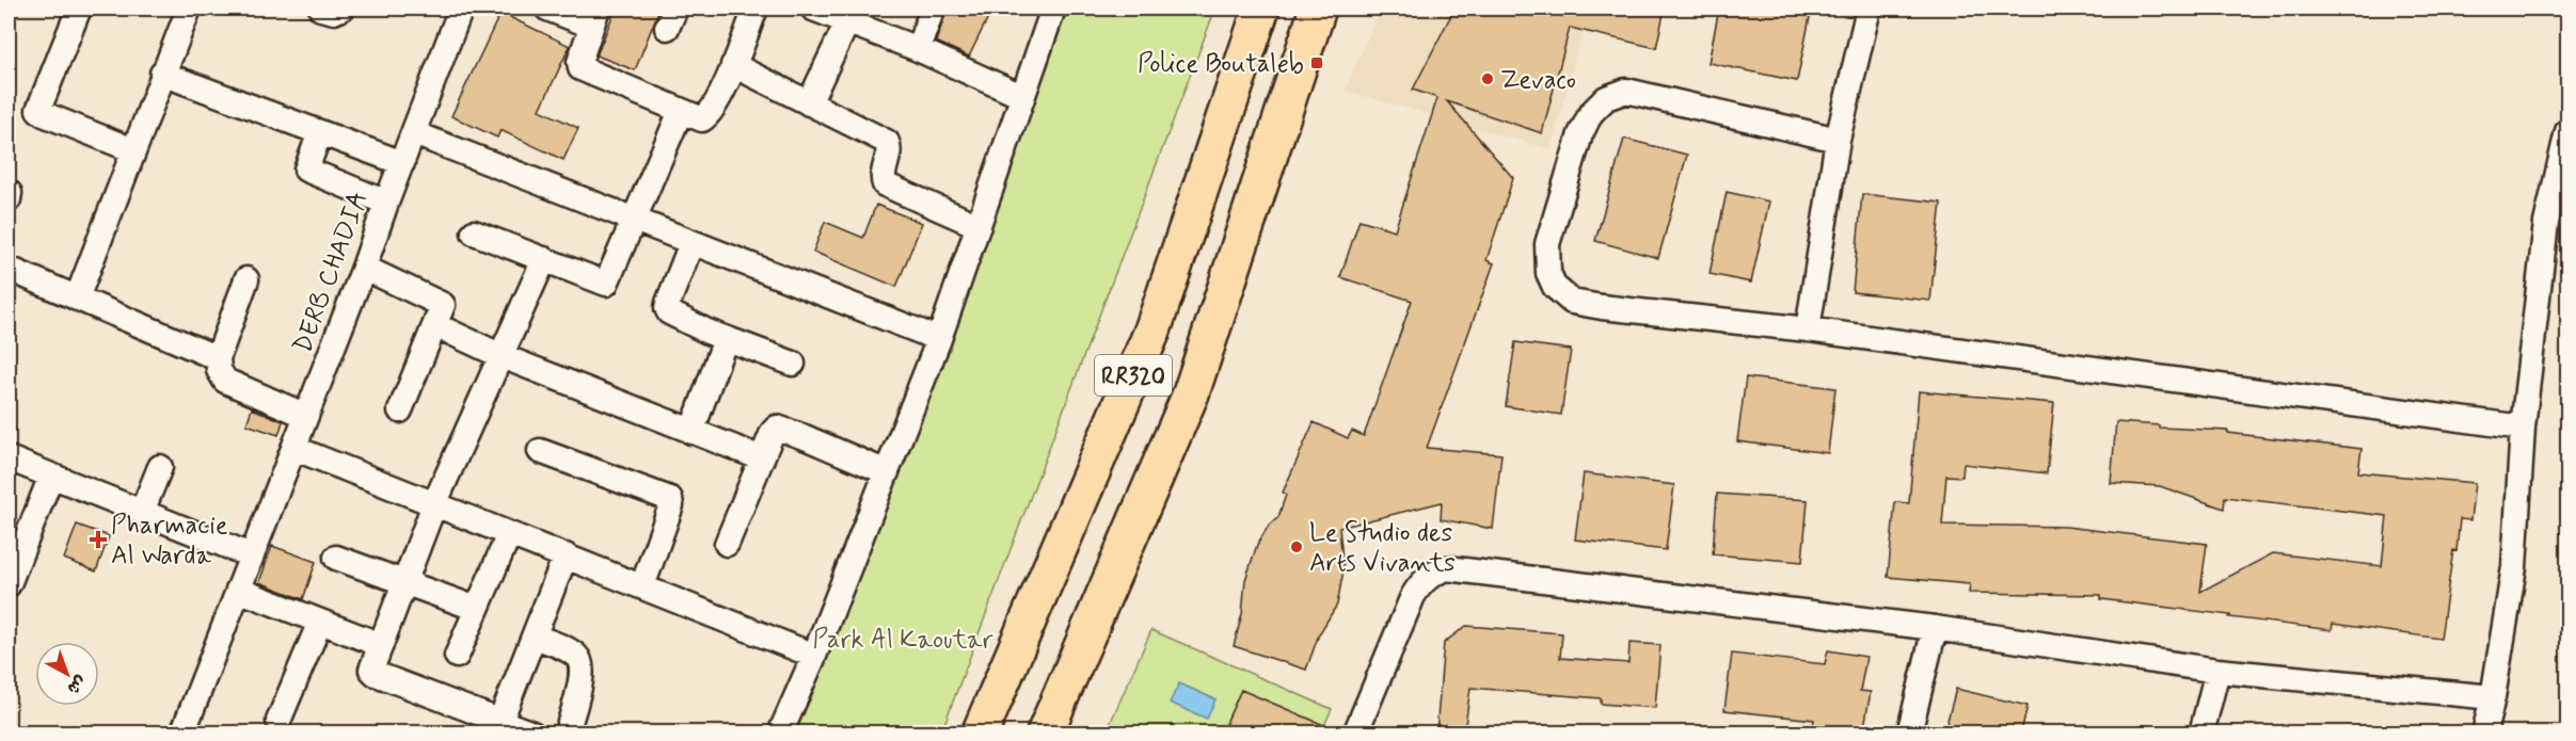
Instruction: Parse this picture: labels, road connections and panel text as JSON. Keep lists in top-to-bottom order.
{
  "streets": {
    "main road": ["RR320"],
    "street": ["DERB CHADIA"]
  },
  "parks": ["Park Al Kaoutar"],
  "places": {
    "transit": ["Police Boutaleb"],
    "other": ["Zevaco", "Le Studio des Arts Vivants"],
    "health": ["Pharmacie Al Warda"]
  },
  "north": "bottom right"
}
